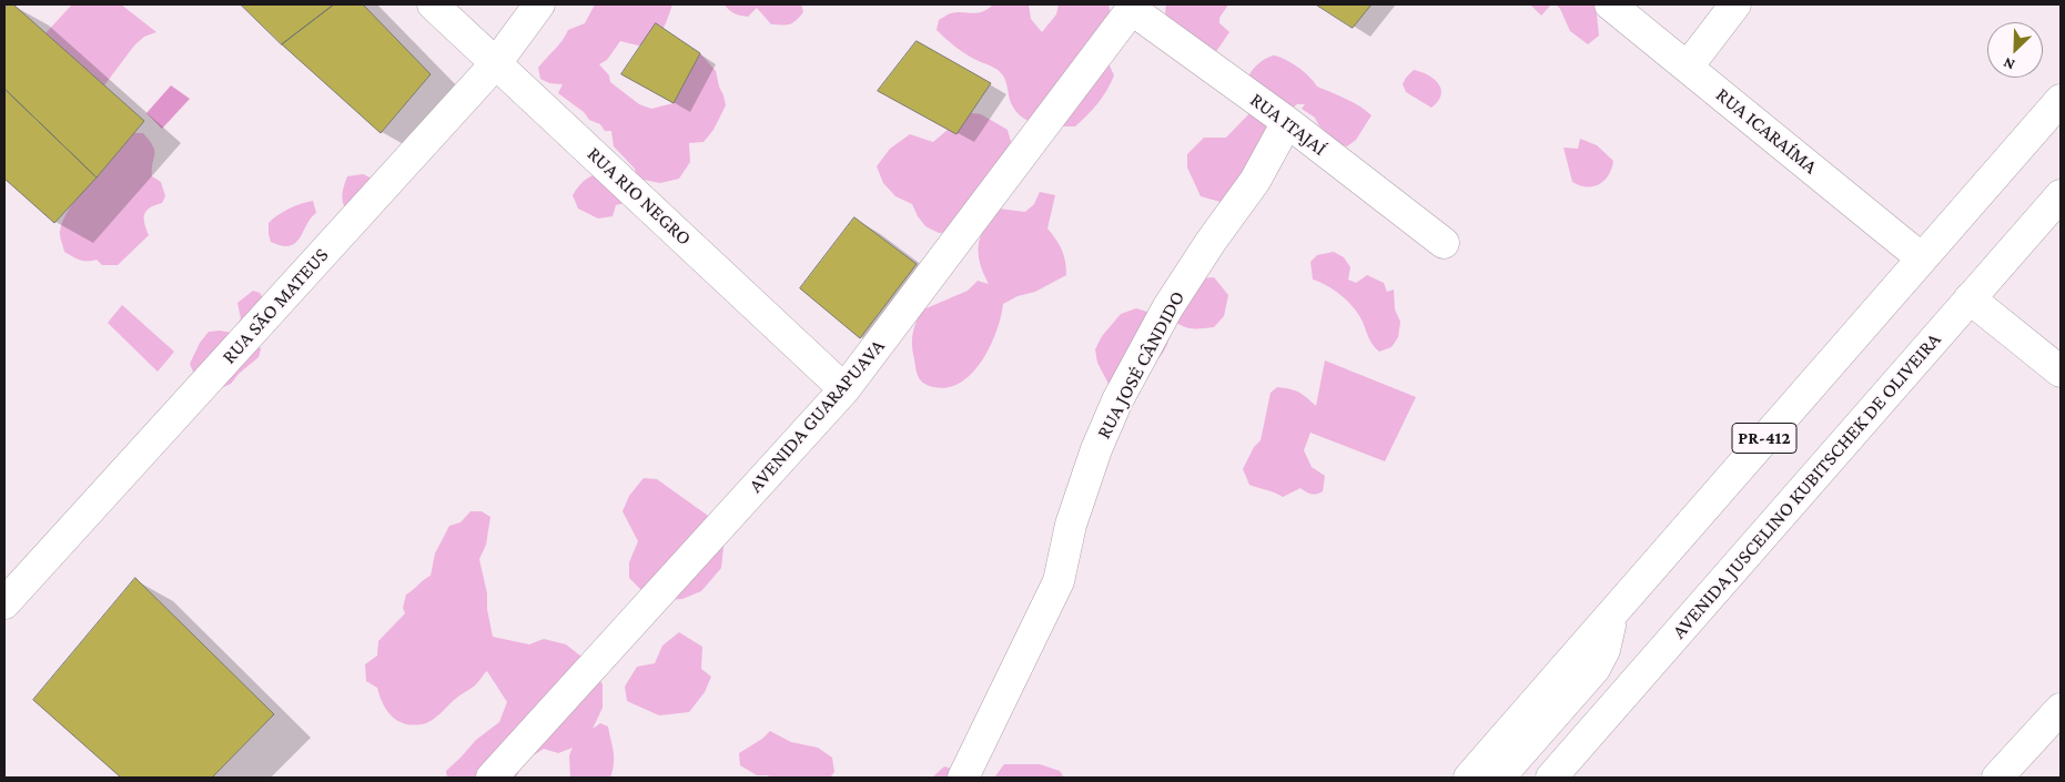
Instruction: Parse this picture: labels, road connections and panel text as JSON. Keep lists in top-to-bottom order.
{
  "streets": {
    "street": [
      "RUA ITAJAÍ",
      "RUA ICARAÍMA",
      "RUA RIO NEGRO",
      "RUA SÃO MATEUS",
      "RUA JOSÉ CÂNDIDO",
      "AVENIDA GUARAPUAVA",
      "PR-412",
      "AVENIDA JUSCELINO KUBITSCHEK DE OLIVEIRA"
    ]
  },
  "crossings": [
    ["RUA ITAJAÍ", "RUA JOSÉ CÂNDIDO"],
    ["RUA ITAJAÍ", "AVENIDA GUARAPUAVA"],
    ["RUA ICARAÍMA", "PR-412"],
    ["RUA RIO NEGRO", "RUA SÃO MATEUS"],
    ["RUA RIO NEGRO", "AVENIDA GUARAPUAVA"]
  ],
  "north": "bottom left"
}
